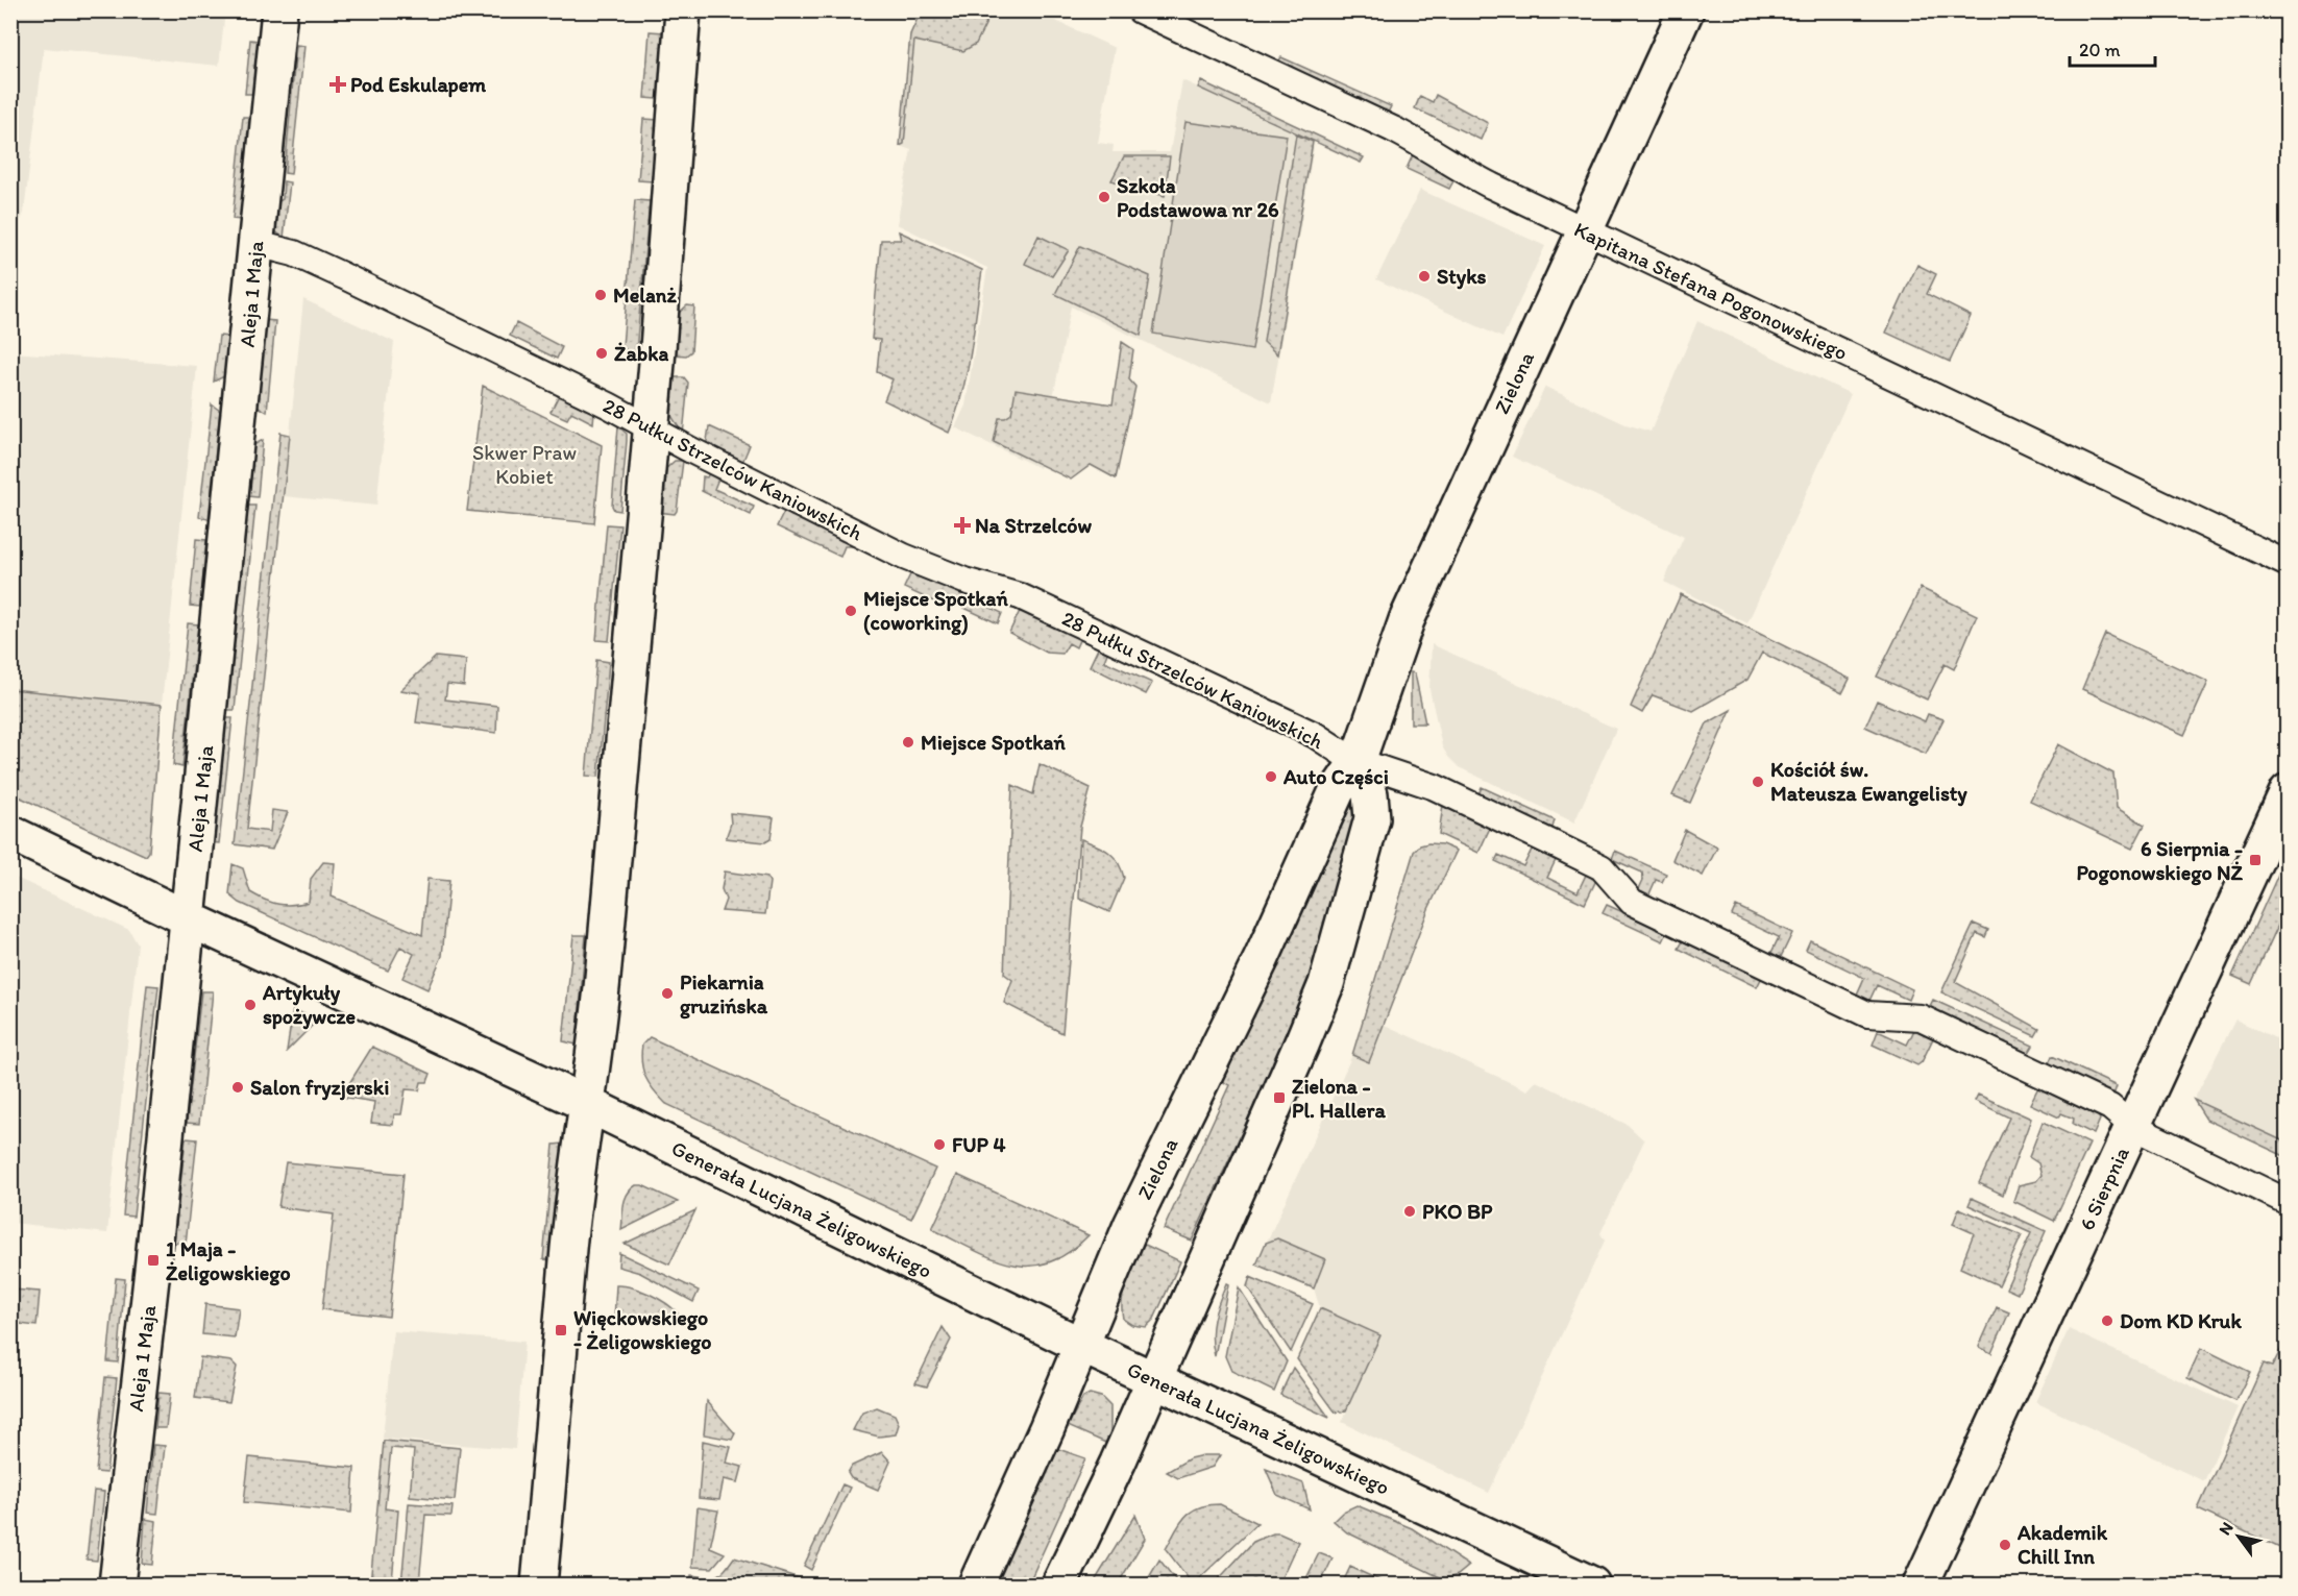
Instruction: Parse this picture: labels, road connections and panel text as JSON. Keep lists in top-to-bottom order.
{
  "streets": {
    "street": [
      "Kapitana Stefana Pogonowskiego",
      "Aleja 1 Maja",
      "Zielona",
      "28 Pułku Strzelców Kaniowskich",
      "6 Sierpnia",
      "Generała Lucjana Żeligowskiego"
    ]
  },
  "crossings": [
    ["Kapitana Stefana Pogonowskiego", "Zielona"],
    ["Aleja 1 Maja", "28 Pułku Strzelców Kaniowskich"],
    ["Aleja 1 Maja", "Generała Lucjana Żeligowskiego"],
    ["Zielona", "28 Pułku Strzelców Kaniowskich"],
    ["Zielona", "Generała Lucjana Żeligowskiego"],
    ["28 Pułku Strzelców Kaniowskich", "6 Sierpnia"]
  ],
  "parks": ["Skwer Praw Kobiet"],
  "places": {
    "health": ["Pod Eskulapem", "Na Strzelców"],
    "other": [
      "Szkoła Podstawowa nr 26",
      "Styks",
      "Melanż",
      "Żabka",
      "Miejsce Spotkań (coworking)",
      "Miejsce Spotkań",
      "Auto Części",
      "Kościół św. Mateusza Ewangelisty",
      "Piekarnia gruzińska",
      "Artykuły spożywcze",
      "Salon fryzjerski",
      "FUP 4",
      "PKO BP",
      "Dom KD Kruk",
      "Akademik Chill Inn"
    ],
    "transit": [
      "6 Sierpnia - Pogonowskiego NŻ",
      "Zielona - Pl. Hallera",
      "1 Maja - Żeligowskiego",
      "Więckowskiego - Żeligowskiego"
    ]
  },
  "scale_bar": "20 m",
  "north": "top left"
}
